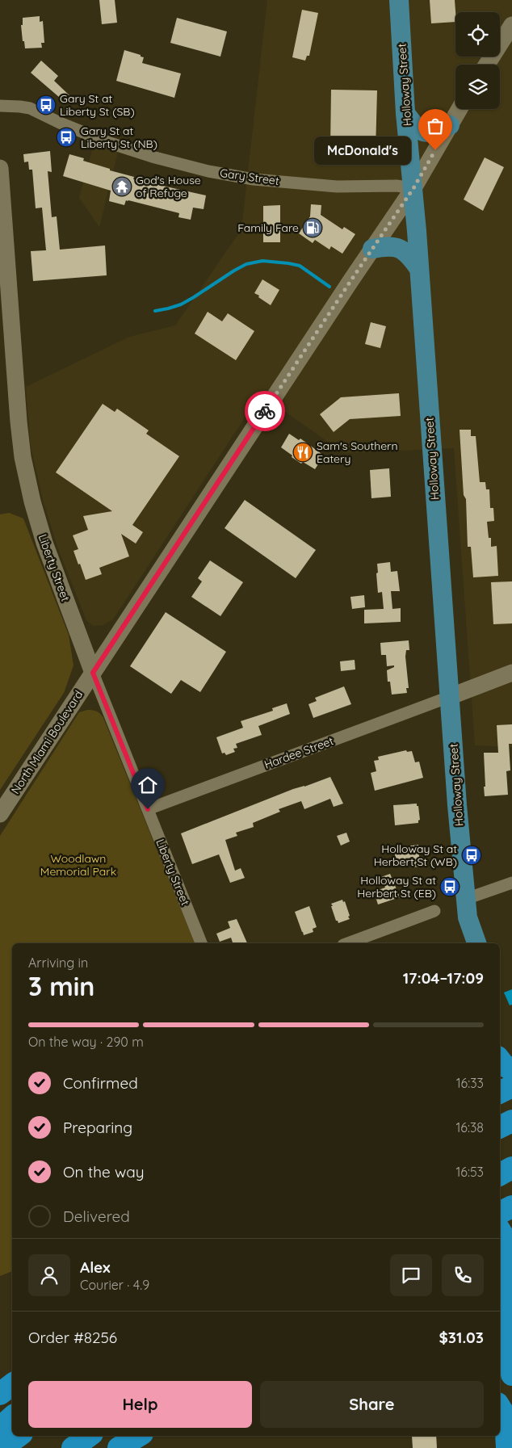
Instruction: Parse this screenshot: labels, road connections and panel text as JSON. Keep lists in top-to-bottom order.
{
  "streets": {
    "main road": ["Holloway Street"],
    "street": [
      "Gary Street",
      "Liberty Street",
      "North Miami Boulevard",
      "Hardee Street"
    ]
  },
  "crossings": [
    ["Holloway Street", "Gary Street"],
    ["Holloway Street", "North Miami Boulevard"],
    ["Holloway Street", "Hardee Street"],
    ["Gary Street", "North Miami Boulevard"],
    ["Liberty Street", "North Miami Boulevard"],
    ["Liberty Street", "Hardee Street"]
  ],
  "parks": ["Woodlawn Memorial Park"],
  "places": {
    "bus stop": [
      "Gary St at Liberty St (SB)",
      "Gary St at Liberty St (NB)",
      "Holloway St at Herbert St (WB)",
      "Holloway St at Herbert St (EB)"
    ],
    "other": ["McDonald's"],
    "temple": ["God's House of Refuge"],
    "fuel station": ["Family Fare"],
    "restaurant": ["Sam's Southern Eatery"]
  },
  "page": {
    "bubble": "McDonald's",
    "heading": ["3 min", "Arriving in", "17:04–17:09"],
    "panel": [
      "Alex",
      "Courier · 4.9",
      "Order #8256",
      "$31.03"
    ],
    "bar": "On the way · 290 m",
    "list": [
      ["Confirmed", "16:33"],
      ["Preparing", "16:38"],
      ["On the way", "16:53"],
      "Delivered"
    ],
    "buttons": ["Help", "Share"]
  }
}
